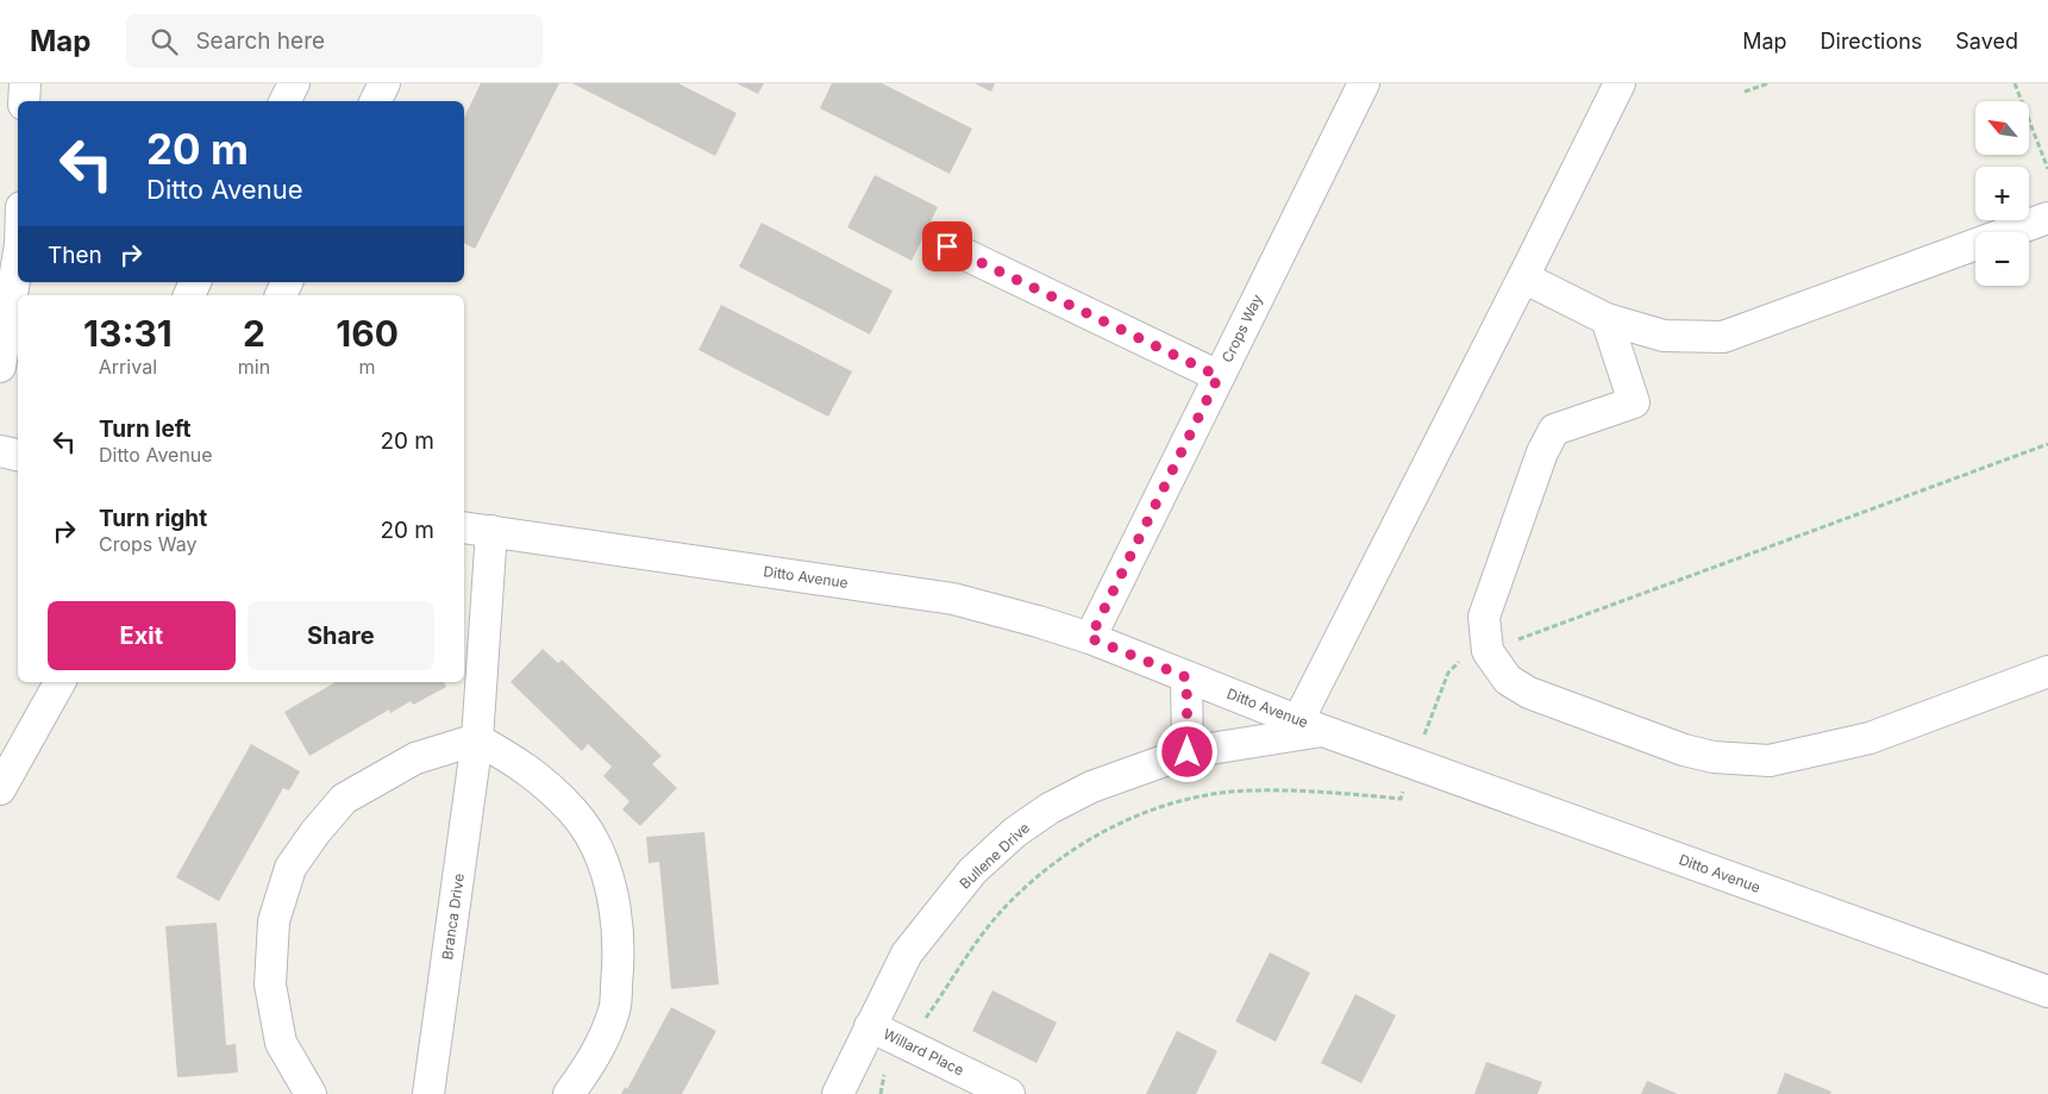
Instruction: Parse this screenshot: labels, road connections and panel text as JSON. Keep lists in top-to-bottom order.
{
  "streets": {
    "street": [
      "Crops Way",
      "Ditto Avenue",
      "Bullene Drive",
      "Branca Drive",
      "Willard Place"
    ]
  },
  "crossings": [
    ["Crops Way", "Ditto Avenue"],
    ["Ditto Avenue", "Bullene Drive"],
    ["Ditto Avenue", "Branca Drive"],
    ["Bullene Drive", "Willard Place"]
  ],
  "north": "top left",
  "page": {
    "header": "Map",
    "search": "Search here",
    "nav": ["Map", "Directions", "Saved"],
    "map_buttons": ["+", "−"],
    "turn": ["20 m", "Ditto Avenue"],
    "then": "Then",
    "eta": [
      "13:31",
      "Arrival",
      "2",
      "min",
      "160",
      "m"
    ],
    "list": [
      {
        "name": "Turn left",
        "note": "Ditto Avenue",
        "value": "20 m"
      },
      {
        "name": "Turn right",
        "note": "Crops Way",
        "value": "20 m"
      }
    ],
    "buttons": ["Exit", "Share"]
  }
}
